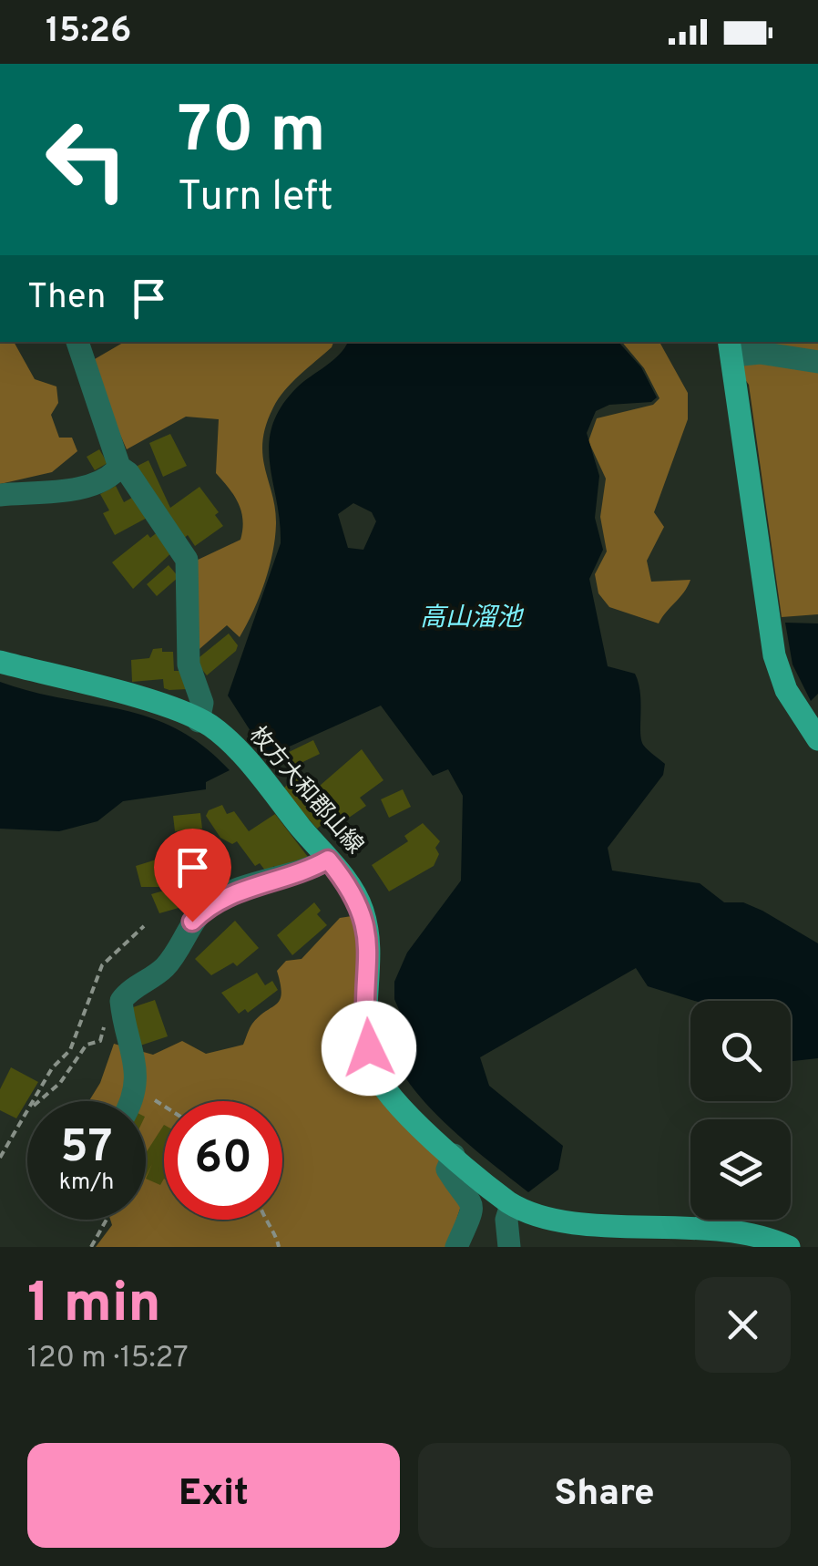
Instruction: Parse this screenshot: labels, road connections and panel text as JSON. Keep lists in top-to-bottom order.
{
  "streets": {
    "main road": ["枚方大和郡山線"]
  },
  "water": ["高山溜池"],
  "page": {
    "status": "15:26",
    "turn": ["70 m", "Turn left"],
    "then": "Then",
    "speed": "57 km/h",
    "limit": "60",
    "heading": ["1 min", "120 m · 15:27"],
    "buttons": ["Exit", "Share"]
  }
}
